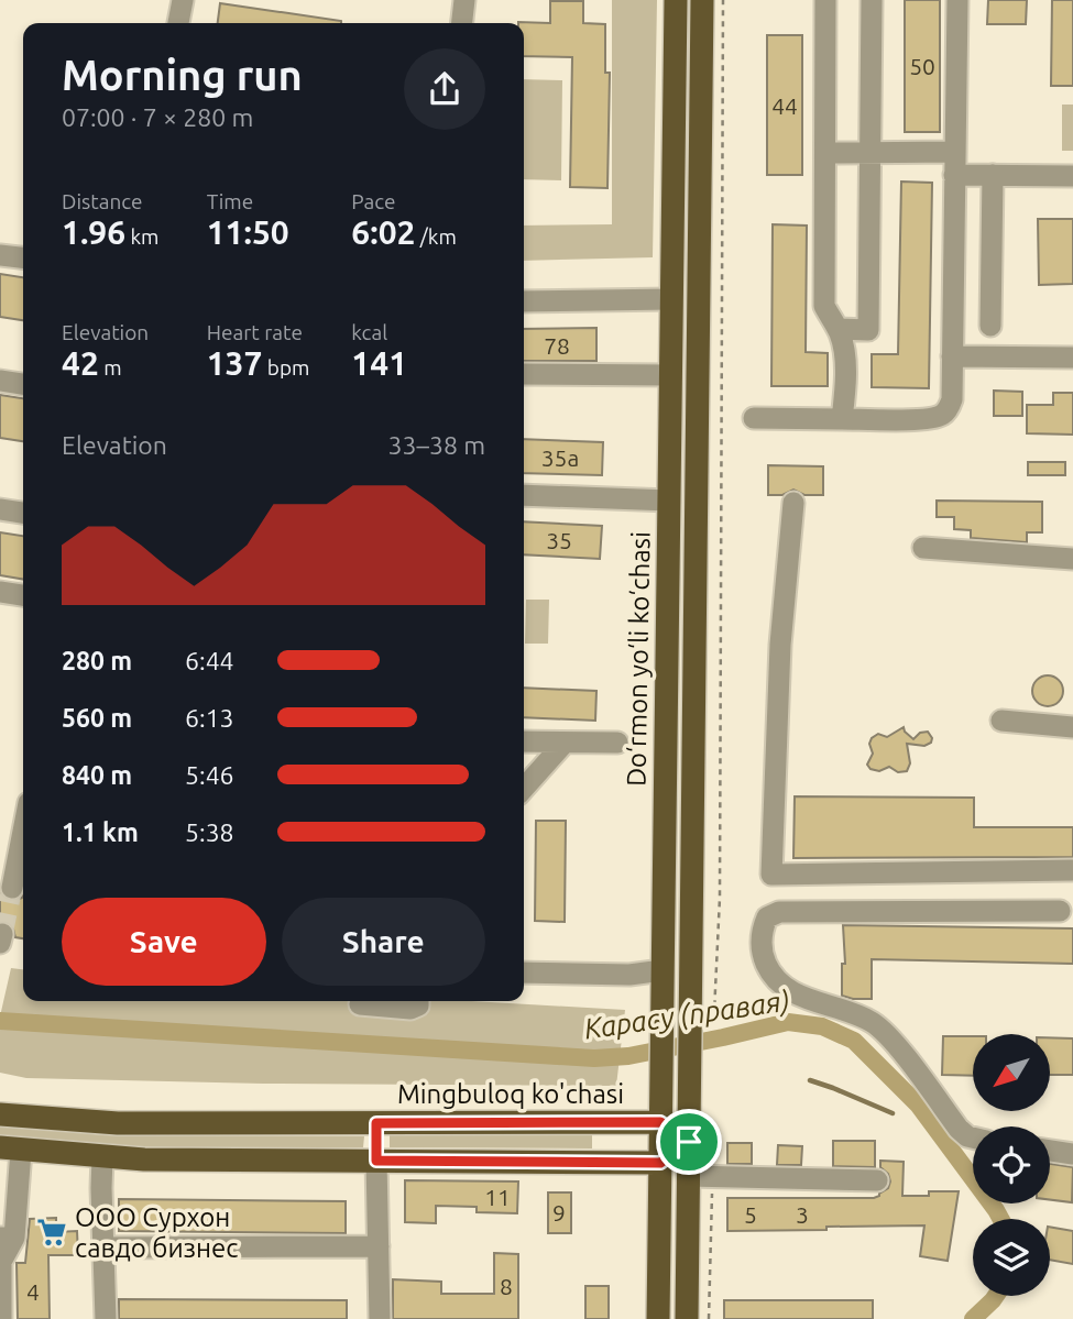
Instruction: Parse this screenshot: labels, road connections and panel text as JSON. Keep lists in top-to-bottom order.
{
  "streets": {
    "main road": ["Do‘rmon yo‘li ko‘chasi", "Mingbuloq ko'chasi"]
  },
  "crossings": [
    ["Do‘rmon yo‘li ko‘chasi", "Mingbuloq ko'chasi"]
  ],
  "water": ["Карасу (правая)"],
  "places": {
    "supermarket": ["ООО Сурхон савдо бизнес"]
  },
  "house_numbers": [
    "50",
    "44",
    "78",
    "35а",
    "35",
    "11",
    "9",
    "5",
    "3",
    "8",
    "4"
  ],
  "north": "bottom left",
  "page": {
    "heading": ["Morning run", "07:00 · 7 × 280 m"],
    "stats": [
      ["Distance", "1.96 km"],
      ["Time", "11:50"],
      ["Pace", "6:02 /km"],
      ["Elevation", "42 m"],
      ["Heart rate", "137 bpm"],
      ["kcal", "141"]
    ],
    "chart": ["Elevation", "33–38 m"],
    "list": [
      {
        "name": "280 m",
        "note": "6:44"
      },
      {
        "name": "560 m",
        "note": "6:13"
      },
      {
        "name": "840 m",
        "note": "5:46"
      },
      {
        "name": "1.1 km",
        "note": "5:38"
      }
    ],
    "buttons": ["Save", "Share"]
  }
}
